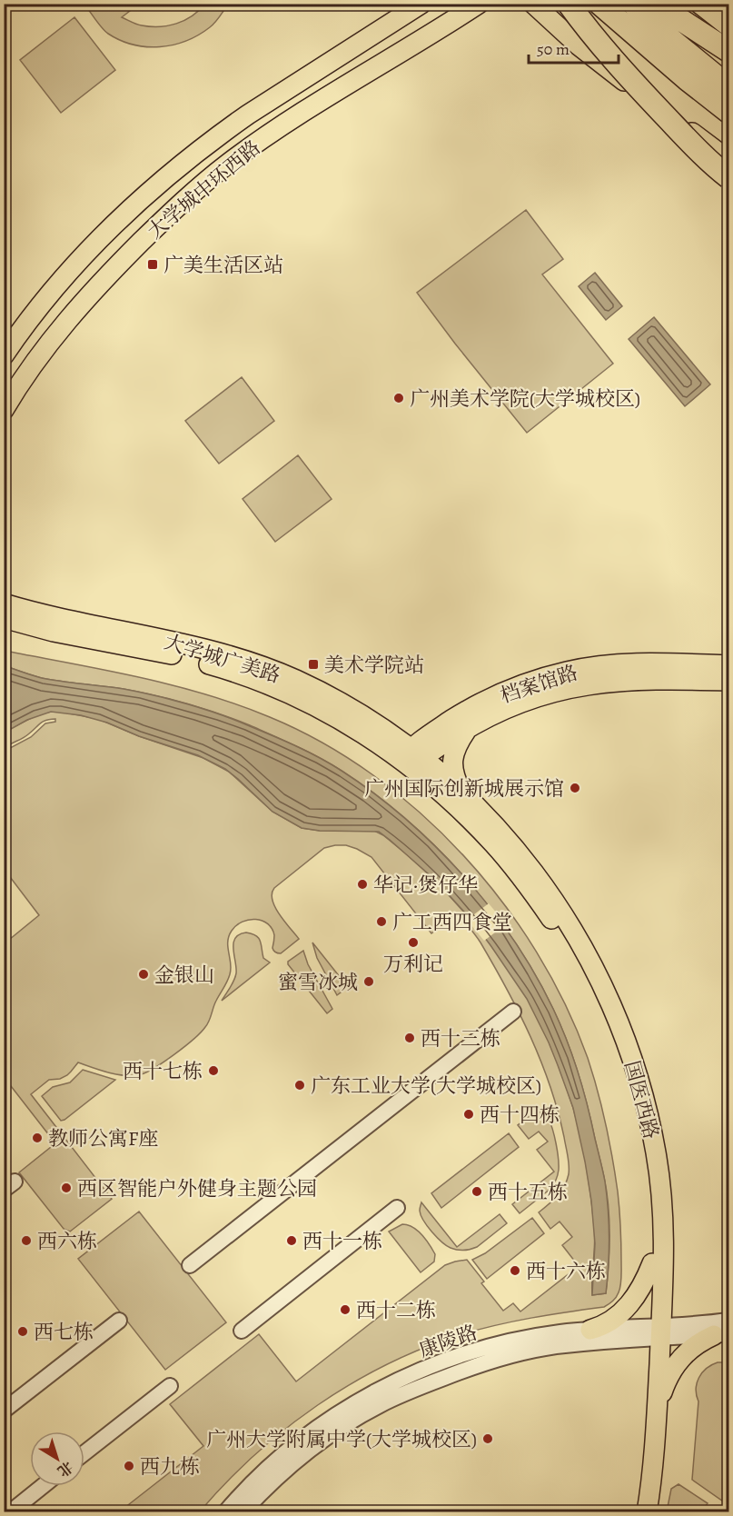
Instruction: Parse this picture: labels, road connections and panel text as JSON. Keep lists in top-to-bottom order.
{
  "streets": {
    "main road": [
      "大学城中环西路",
      "大学城广美路",
      "档案馆路",
      "国医西路"
    ],
    "street": ["康陵路"]
  },
  "crossings": [
    ["大学城广美路", "档案馆路"],
    ["大学城广美路", "国医西路"],
    ["档案馆路", "国医西路"],
    ["国医西路", "康陵路"]
  ],
  "places": {
    "transit": ["广美生活区站", "美术学院站"],
    "other": [
      "广州美术学院(大学城校区)",
      "广州国际创新城展示馆",
      "华记·煲仔华",
      "广工西四食堂",
      "万利记",
      "金银山",
      "蜜雪冰城",
      "西十三栋",
      "西十七栋",
      "广东工业大学(大学城校区)",
      "西十四栋",
      "教师公寓F座",
      "西区智能户外健身主题公园",
      "西十五栋",
      "西六栋",
      "西十一栋",
      "西十六栋",
      "西十二栋",
      "西七栋",
      "广州大学附属中学(大学城校区)",
      "西九栋"
    ]
  },
  "scale_bar": "50 m",
  "north": "bottom right"
}
